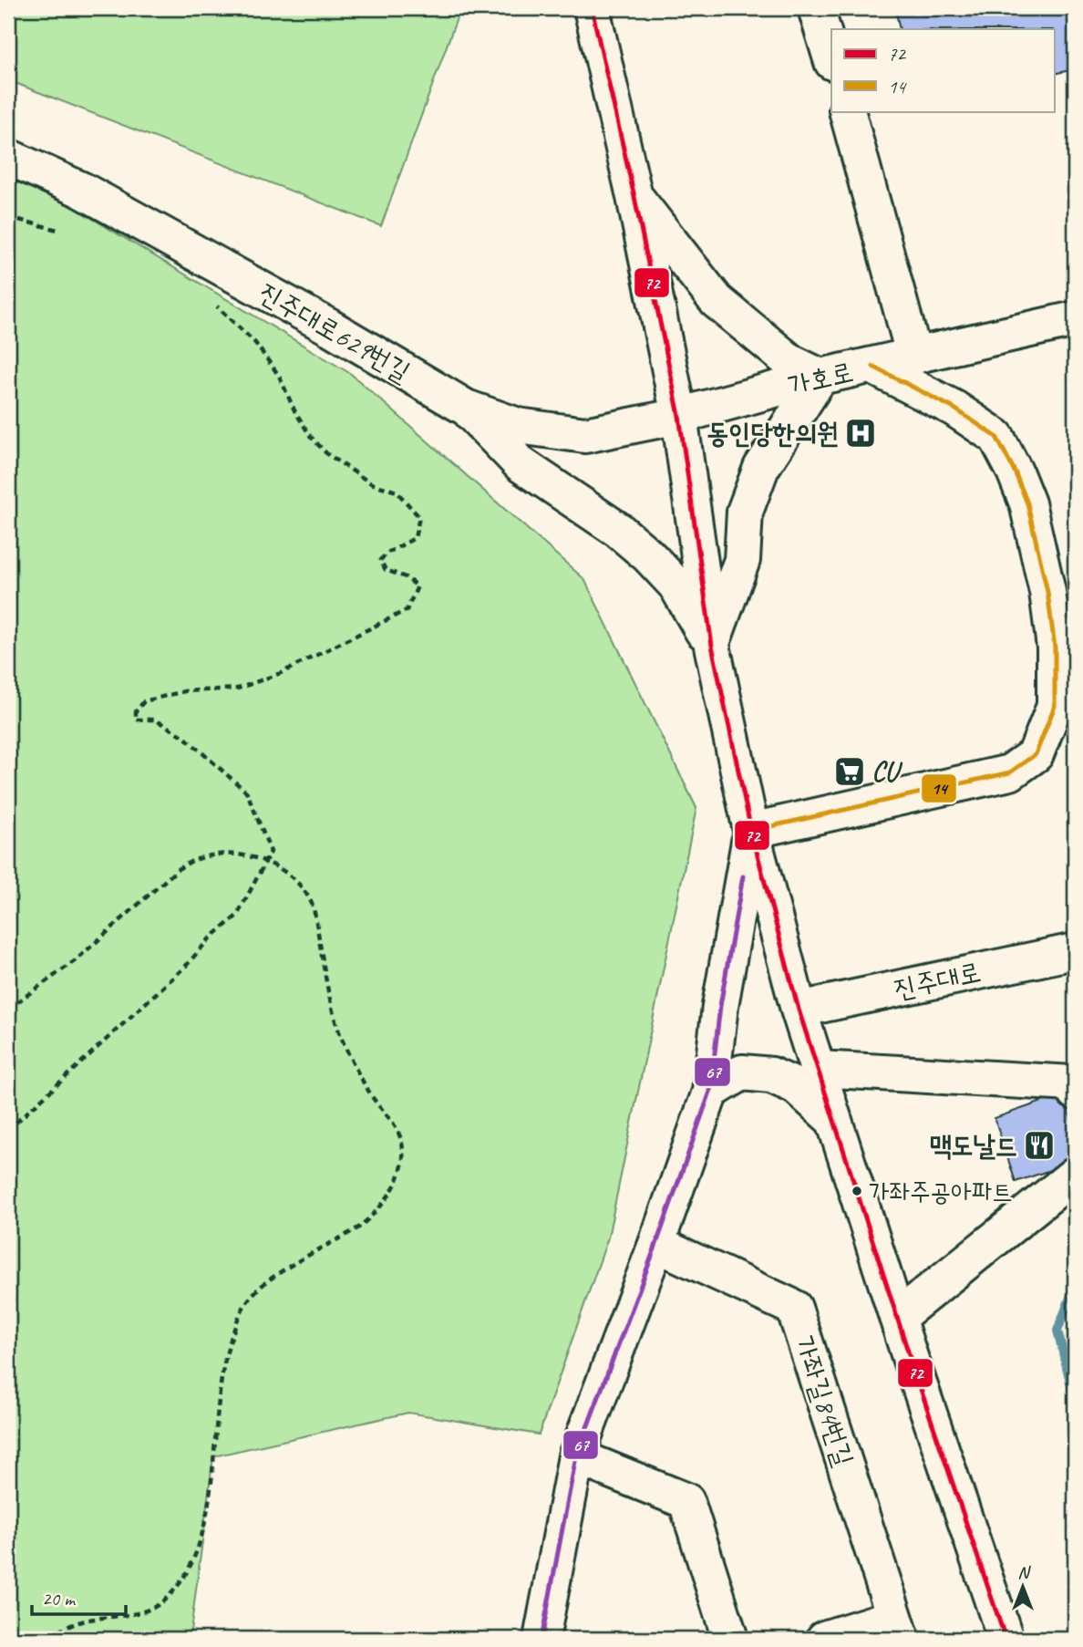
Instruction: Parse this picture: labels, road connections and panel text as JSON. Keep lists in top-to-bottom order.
{
  "streets": {
    "street": [
      "진주대로629번길",
      "가호로",
      "진주대로",
      "가좌길84번길"
    ]
  },
  "crossings": [
    ["진주대로629번길", "가호로"]
  ],
  "places": {
    "hospital": ["동인당한의원"],
    "supermarket": ["CU"],
    "restaurant": ["맥도날드"],
    "other": ["가좌주공아파트"]
  },
  "lines": ["transit line 72", "transit line 14", "transit line 67"],
  "legend": ["72", "14"],
  "scale_bar": "20 m",
  "north": "top"
}
